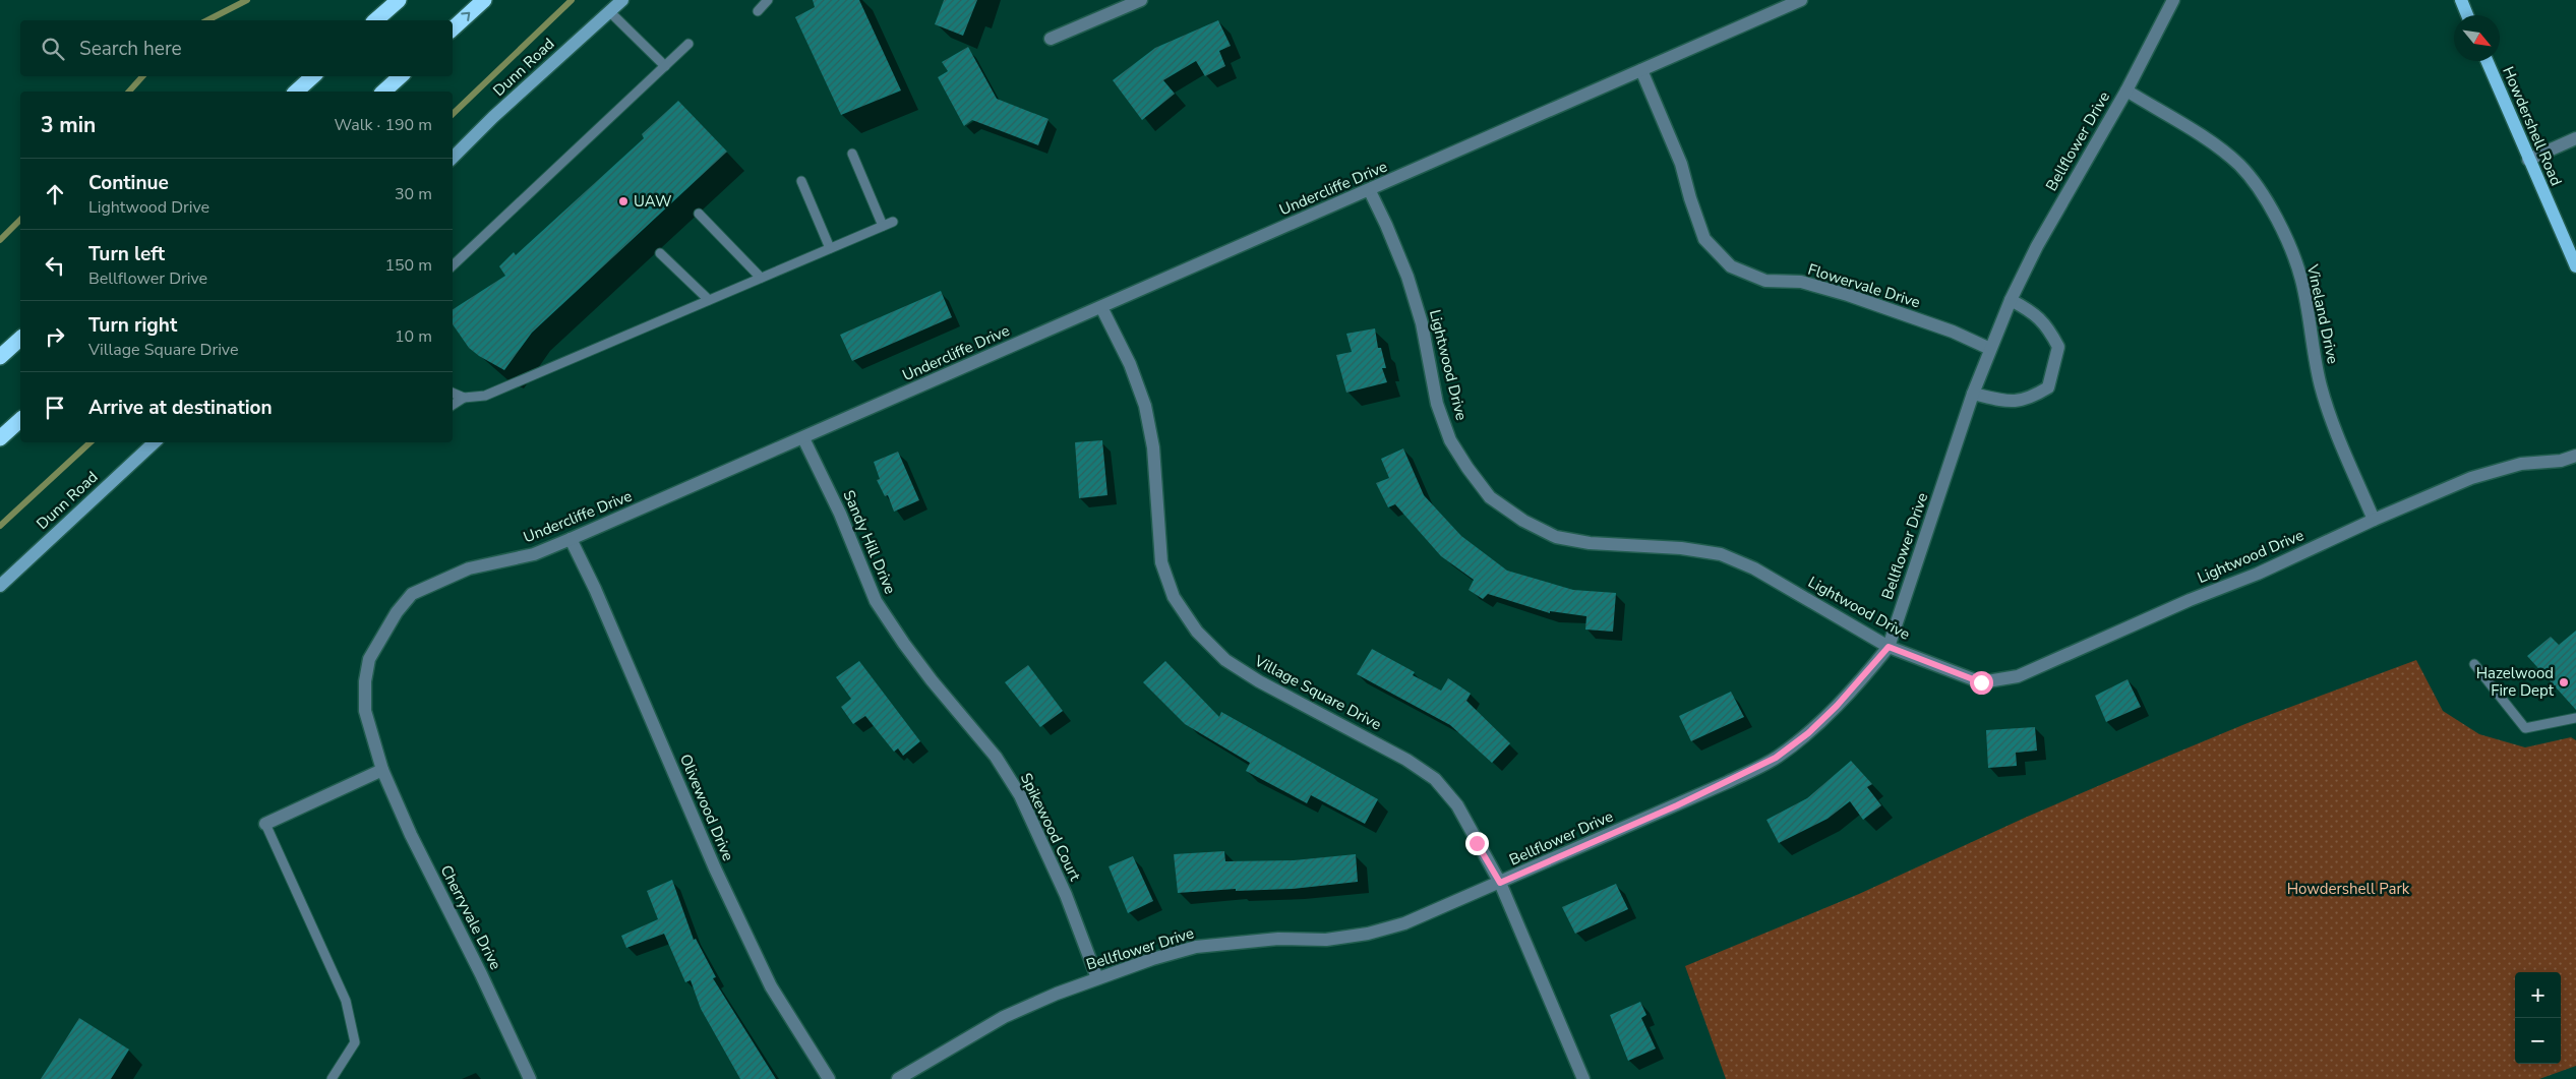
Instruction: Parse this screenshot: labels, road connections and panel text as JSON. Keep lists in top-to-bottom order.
{
  "streets": {
    "main road": ["Howdershell Road"],
    "street": [
      "Dunn Road",
      "Bellflower Drive",
      "Undercliffe Drive",
      "Flowervale Drive",
      "Vineland Drive",
      "Lightwood Drive",
      "Sandy Hill Drive",
      "Village Square Drive",
      "Olivewood Drive",
      "Spikewood Court",
      "Cherryvale Drive"
    ]
  },
  "crossings": [
    ["Bellflower Drive", "Flowervale Drive"],
    ["Bellflower Drive", "Vineland Drive"],
    ["Bellflower Drive", "Lightwood Drive"],
    ["Bellflower Drive", "Village Square Drive"],
    ["Bellflower Drive", "Spikewood Court"],
    ["Undercliffe Drive", "Flowervale Drive"],
    ["Undercliffe Drive", "Lightwood Drive"],
    ["Undercliffe Drive", "Sandy Hill Drive"],
    ["Undercliffe Drive", "Village Square Drive"],
    ["Undercliffe Drive", "Olivewood Drive"],
    ["Undercliffe Drive", "Cherryvale Drive"],
    ["Vineland Drive", "Lightwood Drive"],
    ["Sandy Hill Drive", "Spikewood Court"]
  ],
  "parks": ["Howdershell Park"],
  "places": ["UAW", "Hazelwood Fire Dept"],
  "north": "bottom right",
  "page": {
    "search": "Search here",
    "heading": ["3 min", "Walk · 190 m"],
    "list": [
      ["Continue", "Lightwood Drive", "30 m"],
      ["Turn left", "Bellflower Drive", "150 m"],
      ["Turn right", "Village Square Drive", "10 m"],
      "Arrive at destination"
    ],
    "map_buttons": ["+", "−"]
  }
}
